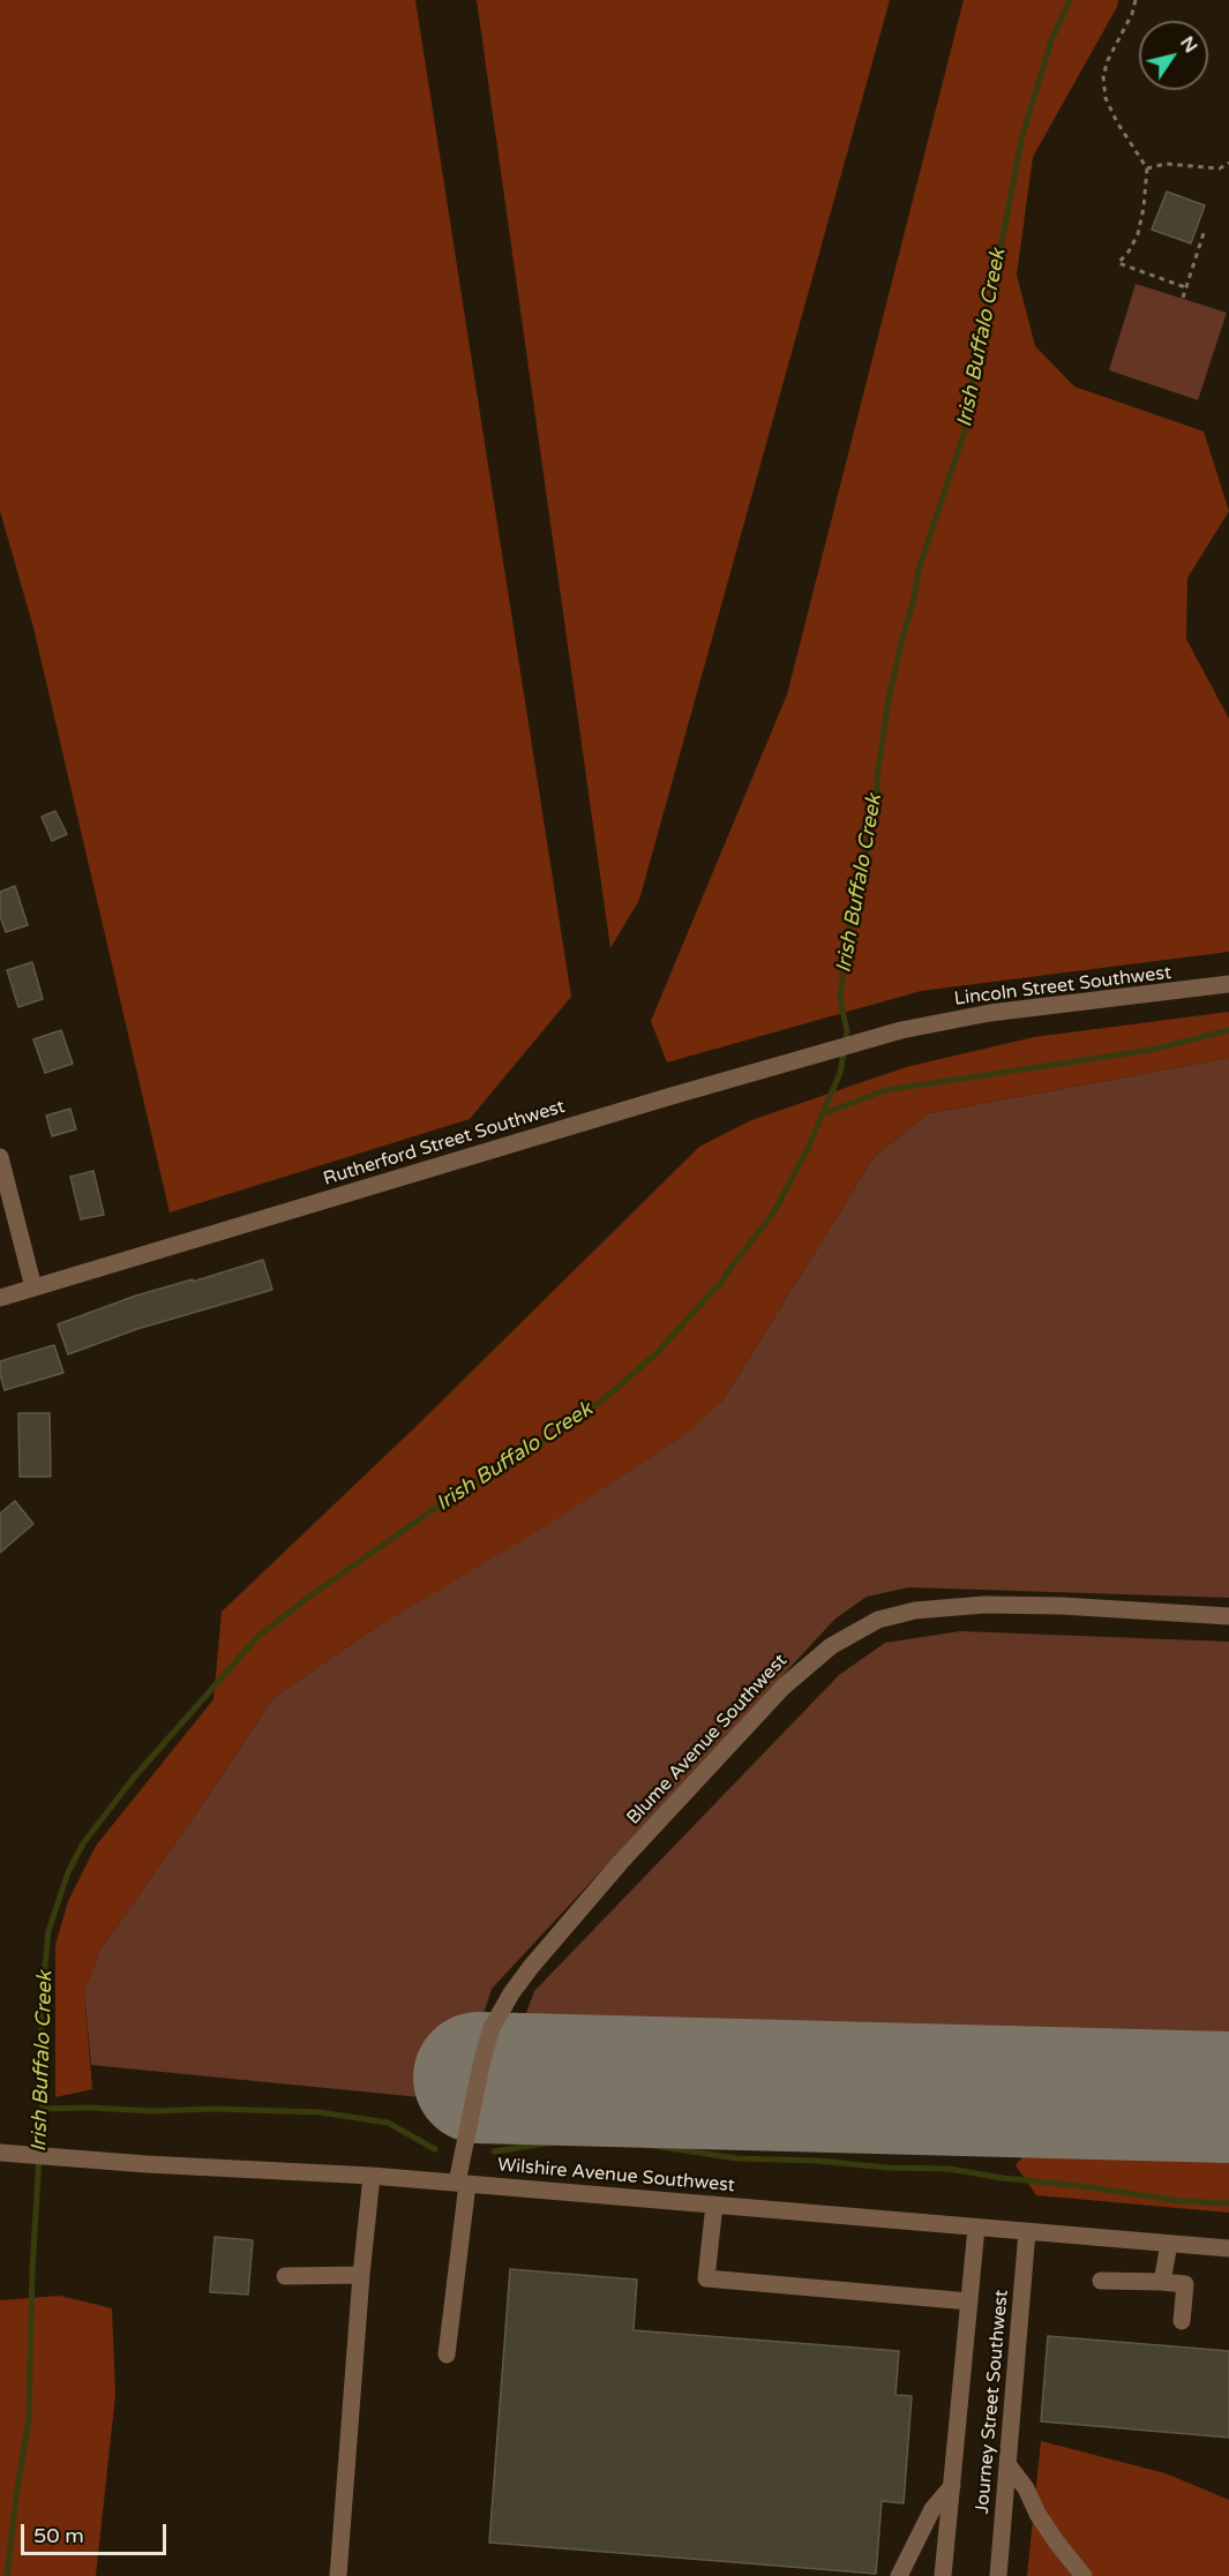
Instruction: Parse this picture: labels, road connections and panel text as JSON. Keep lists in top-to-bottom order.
{
  "streets": {
    "street": [
      "Lincoln Street Southwest",
      "Rutherford Street Southwest",
      "Blume Avenue Southwest",
      "Wilshire Avenue Southwest",
      "Journey Street Southwest"
    ]
  },
  "crossings": [
    ["Lincoln Street Southwest", "Rutherford Street Southwest"],
    ["Blume Avenue Southwest", "Wilshire Avenue Southwest"],
    ["Wilshire Avenue Southwest", "Journey Street Southwest"]
  ],
  "water": ["Irish Buffalo Creek"],
  "scale_bar": "50 m",
  "north": "top right"
}
